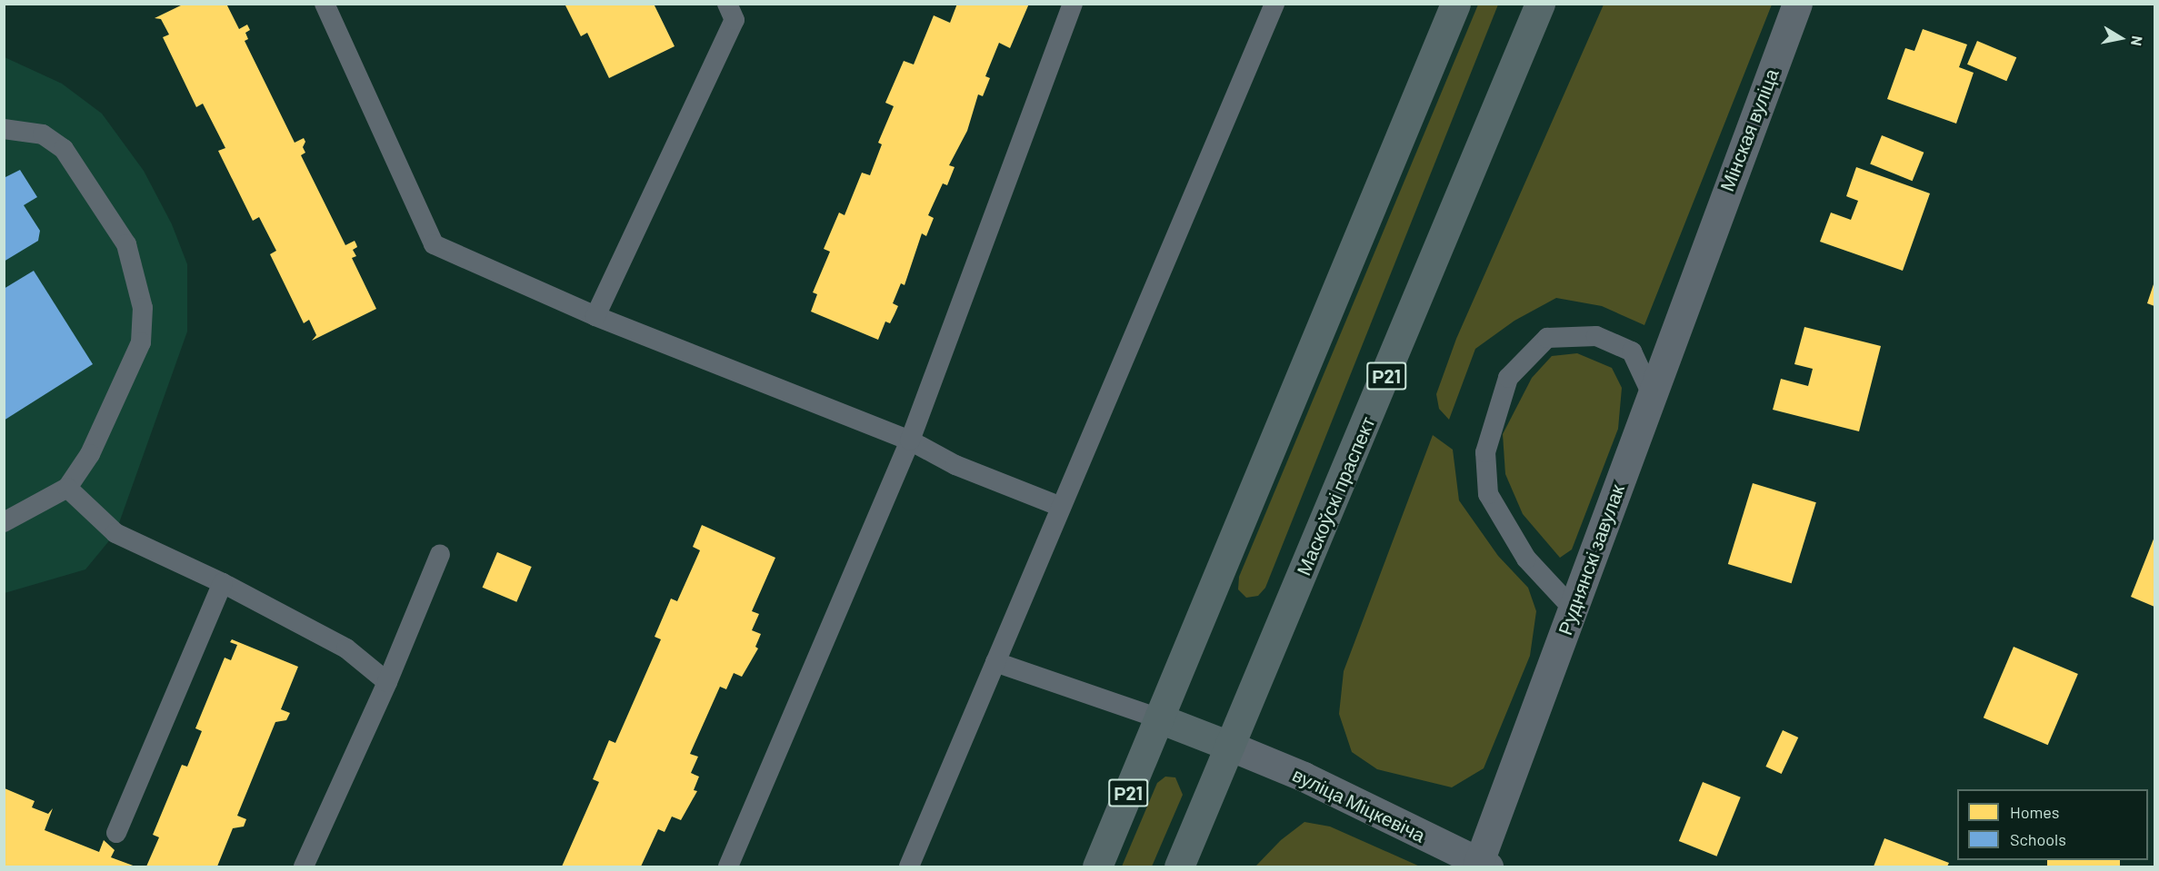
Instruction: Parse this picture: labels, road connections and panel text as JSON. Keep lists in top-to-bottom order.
{
  "streets": {
    "main road": ["Р21", "Маскоўскі праспект"],
    "street": ["Мінская вуліца", "Руднянскі завулак", "вуліца Міцкевіча"]
  },
  "crossings": [
    ["Мінская вуліца", "Руднянскі завулак"],
    ["Маскоўскі праспект", "вуліца Міцкевіча"],
    ["Руднянскі завулак", "вуліца Міцкевіча"]
  ],
  "legend": ["Homes", "Schools"],
  "north": "right"
}
